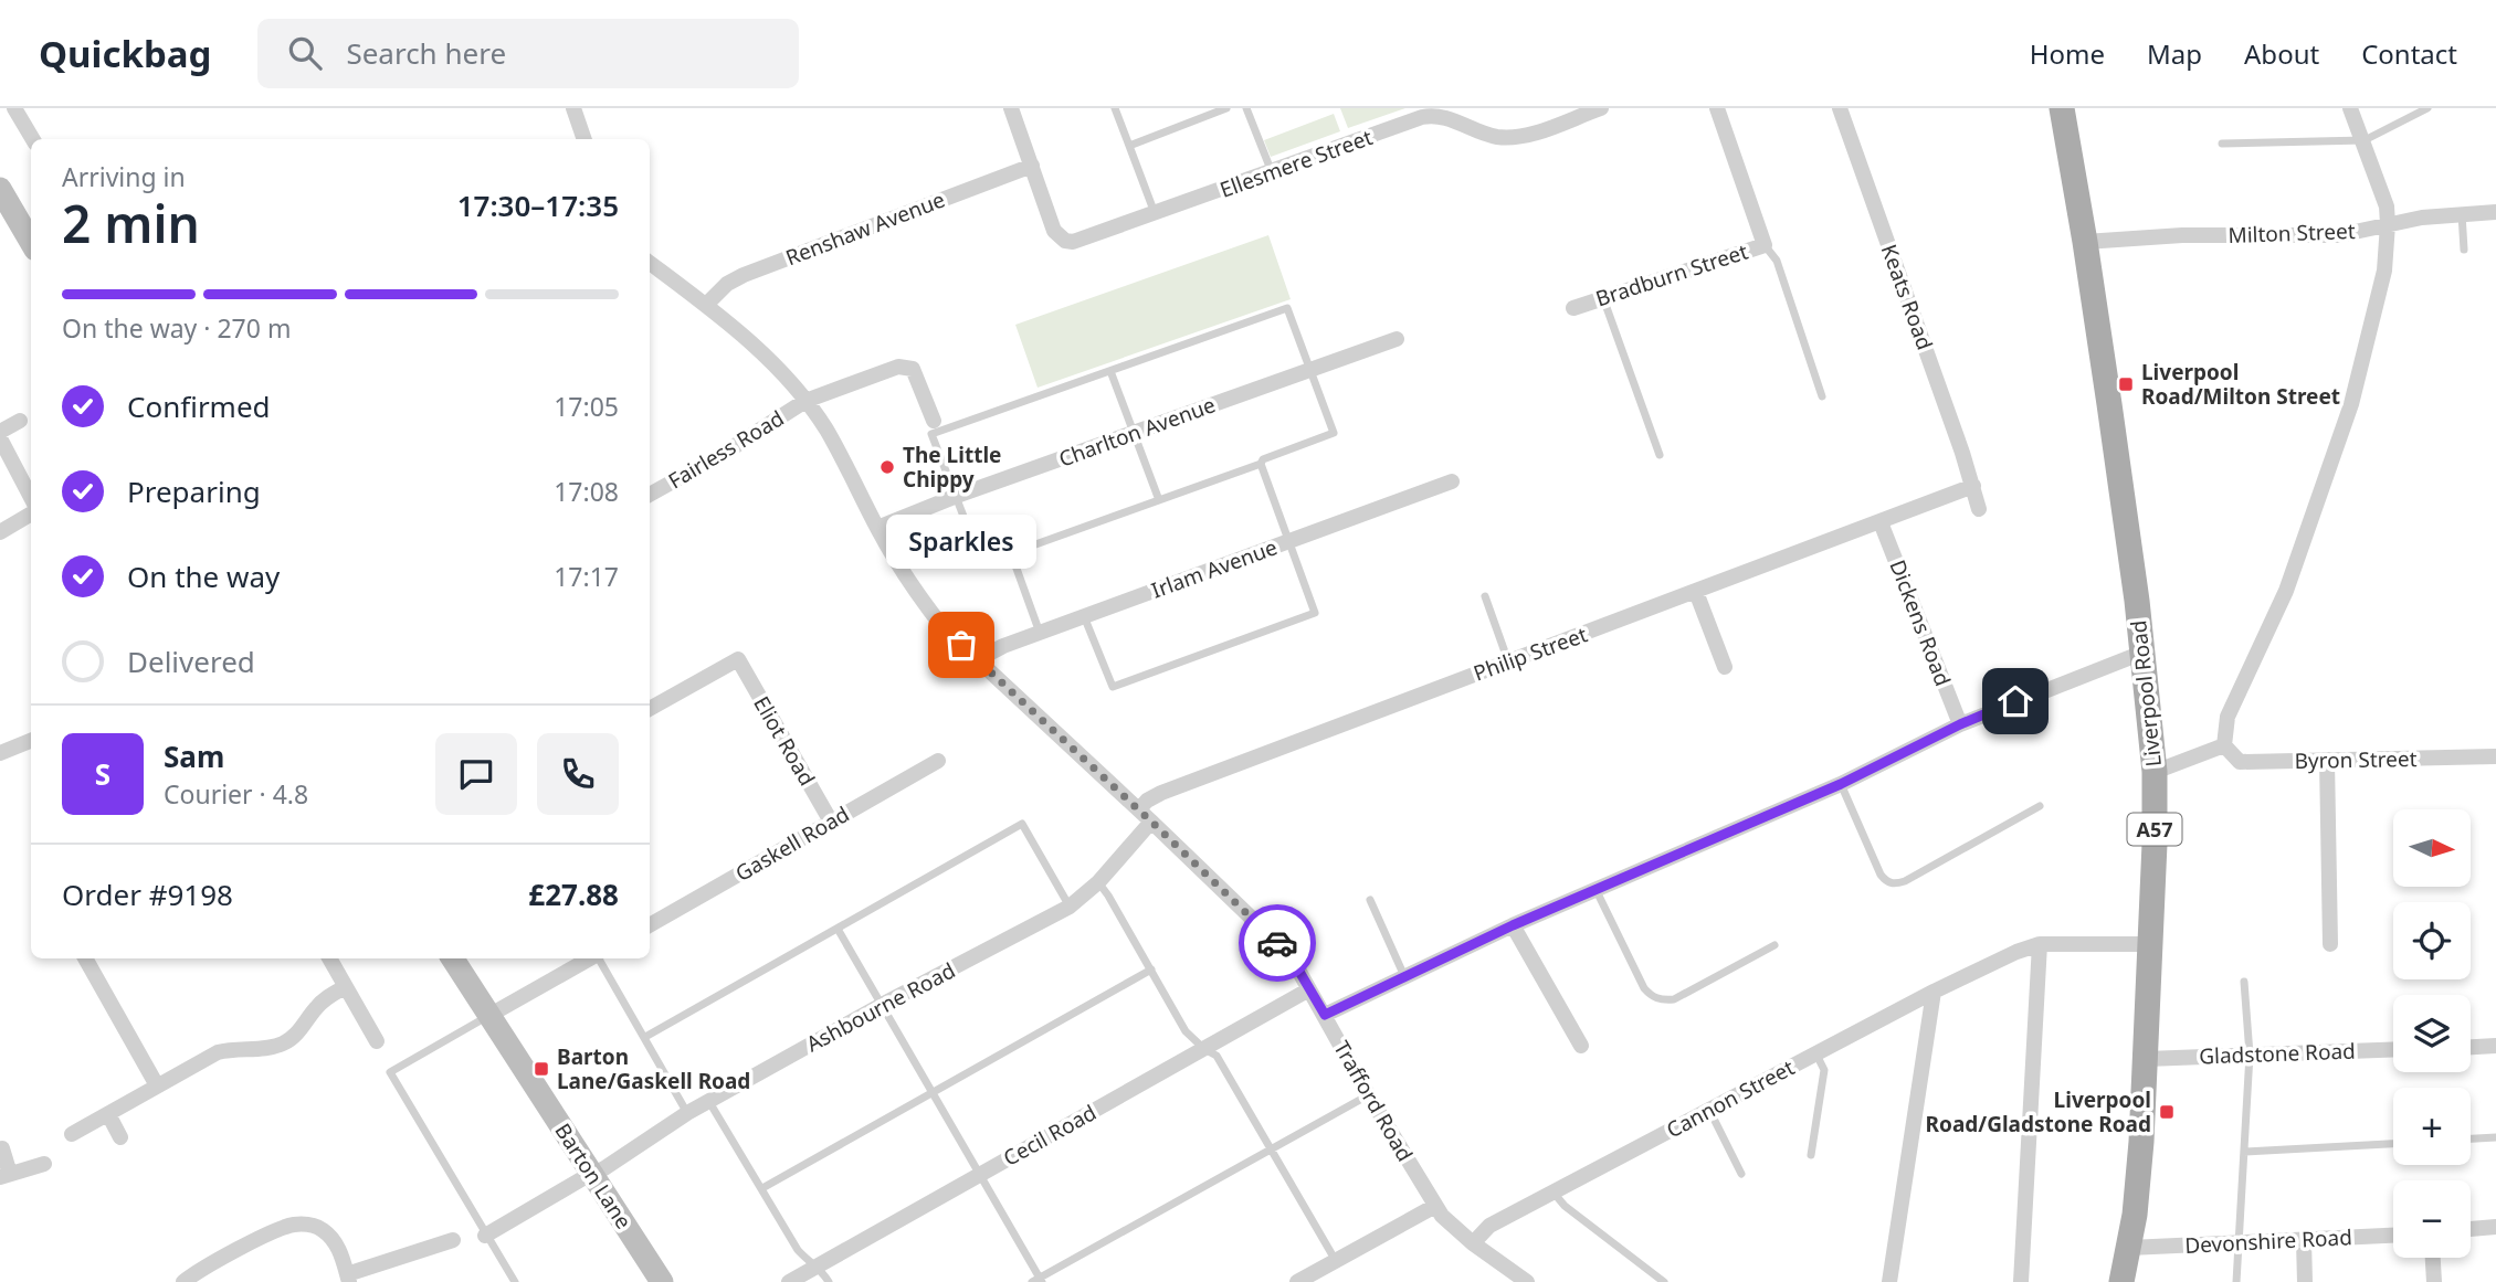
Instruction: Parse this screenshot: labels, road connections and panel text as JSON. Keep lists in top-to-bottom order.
{
  "streets": {
    "main road": ["Liverpool Road", "A57", "Barton Lane"],
    "street": [
      "Ellesmere Street",
      "Renshaw Avenue",
      "Milton Street",
      "Bradburn Street",
      "Keats Road",
      "Charlton Avenue",
      "Fairless Road",
      "Irlam Avenue",
      "Dickens Road",
      "Philip Street",
      "Eliot Road",
      "Byron Street",
      "Gaskell Road",
      "Ashbourne Road",
      "Gladstone Road",
      "Cannon Street",
      "Trafford Road",
      "Cecil Road",
      "Devonshire Road"
    ]
  },
  "crossings": [
    ["Ellesmere Street", "Renshaw Avenue"],
    ["Renshaw Avenue", "Trafford Road"],
    ["Milton Street", "Liverpool Road"],
    ["Keats Road", "Philip Street"],
    ["Charlton Avenue", "Trafford Road"],
    ["Fairless Road", "Trafford Road"],
    ["Irlam Avenue", "Trafford Road"],
    ["Dickens Road", "Philip Street"],
    ["Philip Street", "Trafford Road"],
    ["Liverpool Road", "Gladstone Road"],
    ["Liverpool Road", "Cannon Street"],
    ["Liverpool Road", "Devonshire Road"],
    ["Eliot Road", "Gaskell Road"],
    ["Ashbourne Road", "Trafford Road"],
    ["Ashbourne Road", "Barton Lane"],
    ["Cannon Street", "Trafford Road"],
    ["Trafford Road", "Cecil Road"]
  ],
  "places": {
    "transit": ["Liverpool Road/Milton Street", "Barton Lane/Gaskell Road", "Liverpool Road/Gladstone Road"],
    "other": ["The Little Chippy", "Sparkles"]
  },
  "north": "right",
  "page": {
    "header": "Quickbag",
    "search": "Search here",
    "nav": [
      "Home",
      "Map",
      "About",
      "Contact"
    ],
    "heading": ["2 min", "Arriving in", "17:30–17:35"],
    "panel": [
      "Sam",
      "Courier · 4.8",
      "Order #9198",
      "£27.88"
    ],
    "bar": "On the way · 270 m",
    "list": [
      ["Confirmed", "17:05"],
      ["Preparing", "17:08"],
      ["On the way", "17:17"],
      "Delivered"
    ],
    "bubble": "Sparkles",
    "round": "S",
    "map_buttons": ["+", "−"]
  }
}
